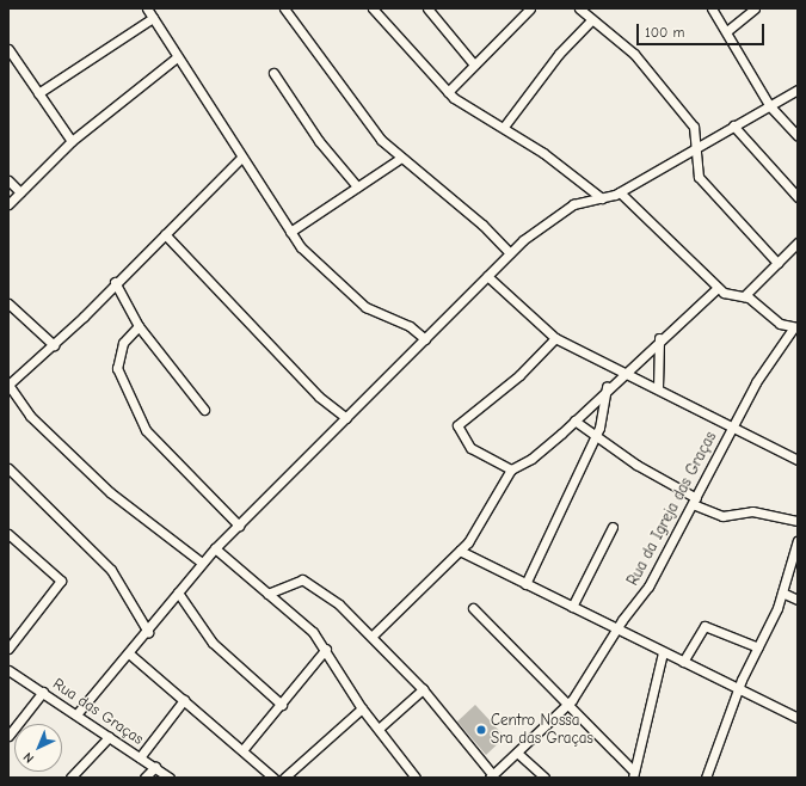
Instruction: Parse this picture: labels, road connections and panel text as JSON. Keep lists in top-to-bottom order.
{
  "streets": {
    "street": ["Rua da Igreja das Graças", "Rua das Graças"]
  },
  "places": ["Centro Nossa Sra das Graças"],
  "scale_bar": "100 m",
  "north": "bottom left"
}
